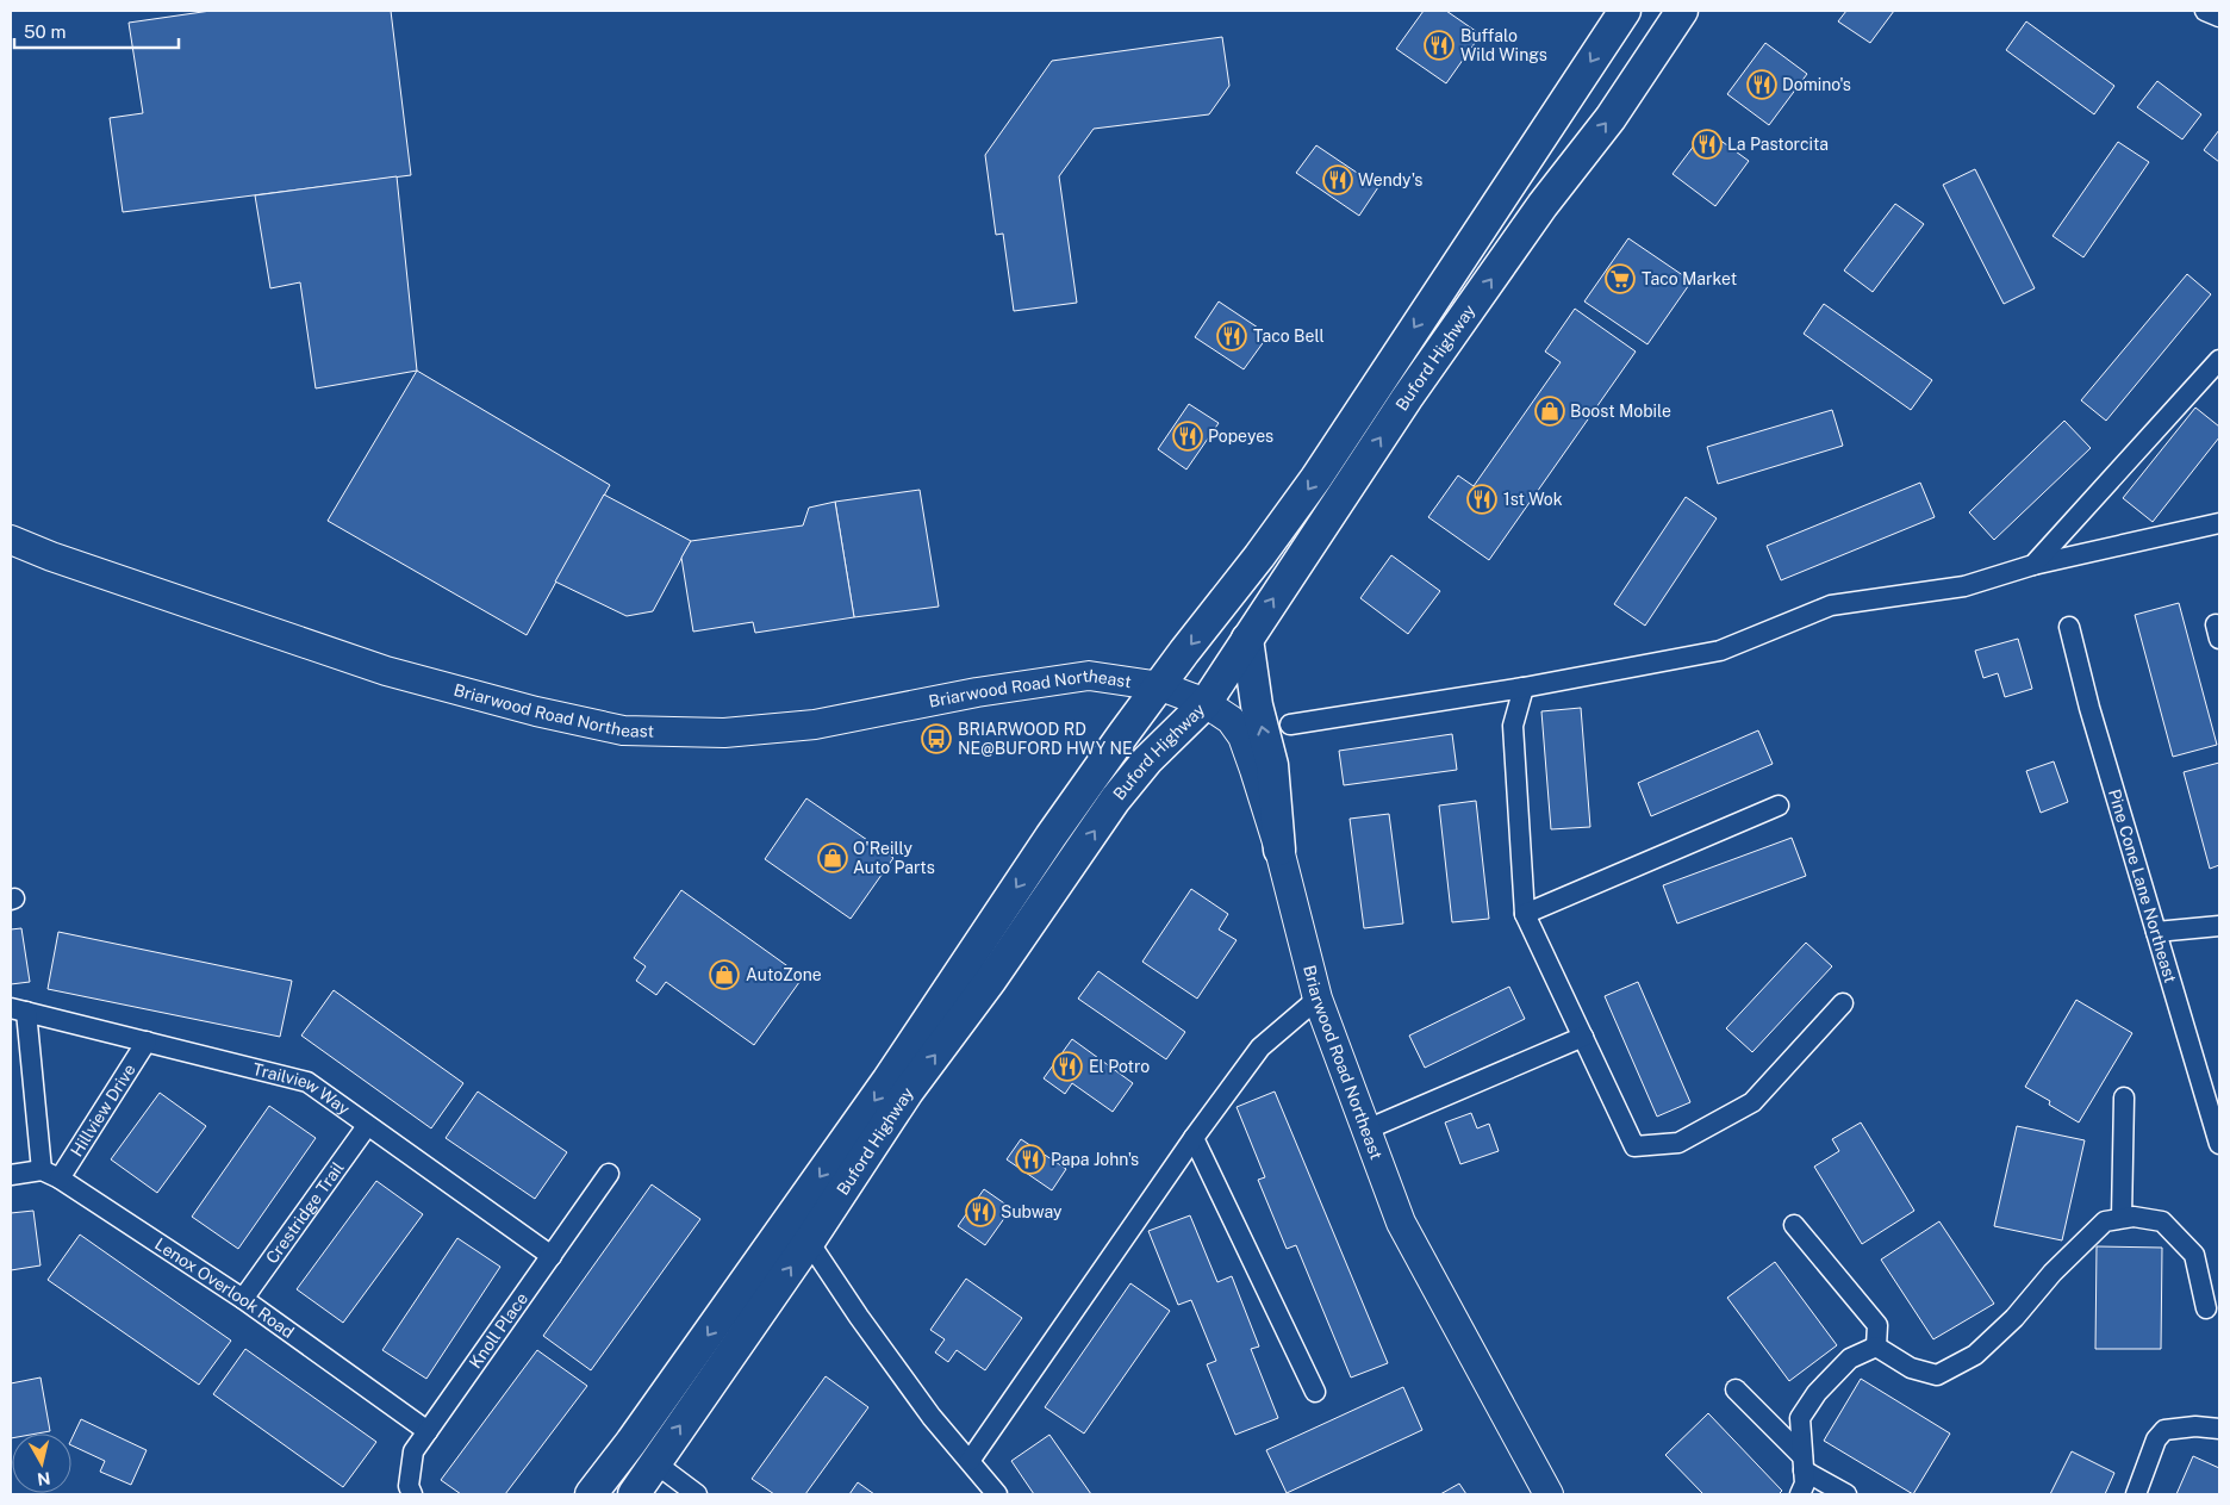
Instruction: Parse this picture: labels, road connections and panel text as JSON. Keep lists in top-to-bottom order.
{
  "streets": {
    "main road": ["Buford Highway"],
    "street": [
      "Briarwood Road Northeast",
      "Pine Cone Lane Northeast",
      "Trailview Way",
      "Hillview Drive",
      "Crestridge Trail",
      "Lenox Overlook Road",
      "Knoll Place"
    ]
  },
  "crossings": [
    ["Buford Highway", "Briarwood Road Northeast"],
    ["Trailview Way", "Hillview Drive"],
    ["Trailview Way", "Crestridge Trail"],
    ["Trailview Way", "Knoll Place"],
    ["Hillview Drive", "Lenox Overlook Road"],
    ["Crestridge Trail", "Lenox Overlook Road"],
    ["Lenox Overlook Road", "Knoll Place"]
  ],
  "places": {
    "restaurant": [
      "Buffalo Wild Wings",
      "Domino's",
      "La Pastorcita",
      "Wendy's",
      "Taco Bell",
      "Popeyes",
      "1st Wok",
      "El Potro",
      "Papa John's",
      "Subway"
    ],
    "supermarket": ["Taco Market"],
    "shop": ["Boost Mobile", "O'Reilly Auto Parts", "AutoZone"],
    "bus stop": ["BRIARWOOD RD NE@BUFORD HWY NE"]
  },
  "scale_bar": "50 m",
  "north": "bottom"
}
